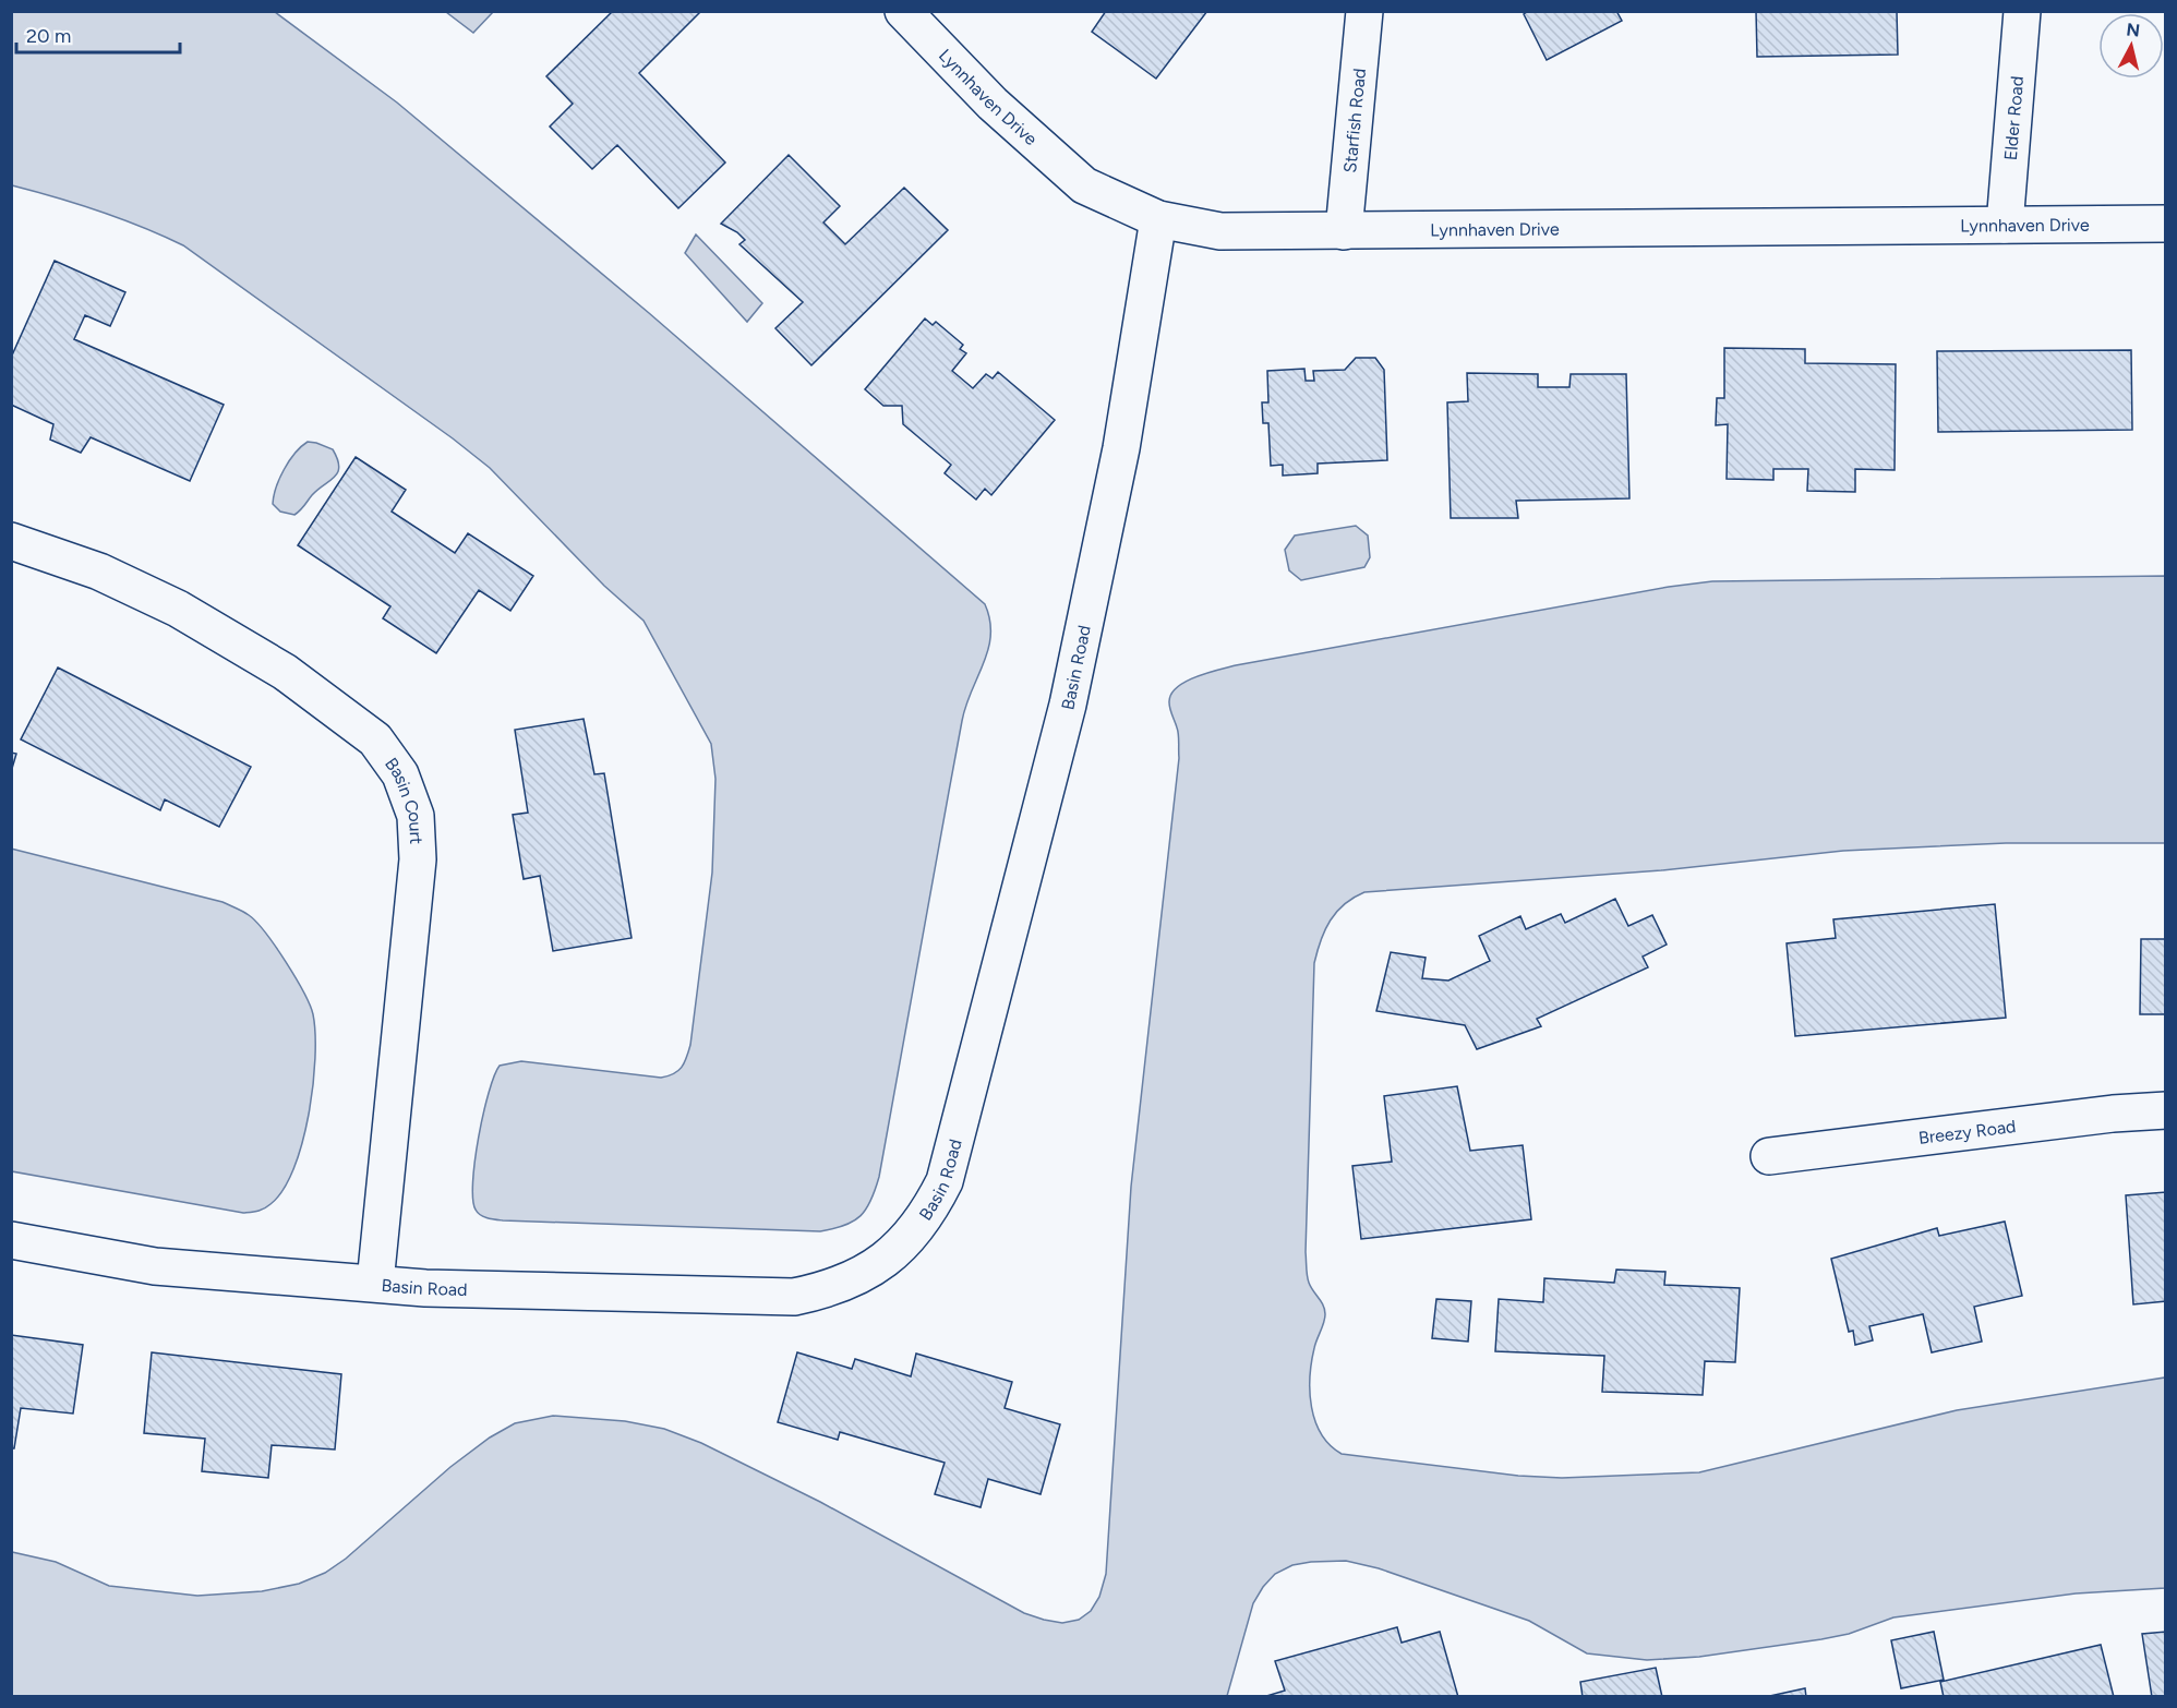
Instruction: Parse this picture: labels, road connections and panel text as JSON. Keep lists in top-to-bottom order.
{
  "streets": {
    "street": [
      "Lynnhaven Drive",
      "Elder Road",
      "Starfish Road",
      "Basin Road",
      "Basin Court",
      "Breezy Road"
    ]
  },
  "crossings": [
    ["Lynnhaven Drive", "Elder Road"],
    ["Lynnhaven Drive", "Starfish Road"],
    ["Lynnhaven Drive", "Basin Road"],
    ["Basin Road", "Basin Court"]
  ],
  "scale_bar": "20 m",
  "north": "top"
}
